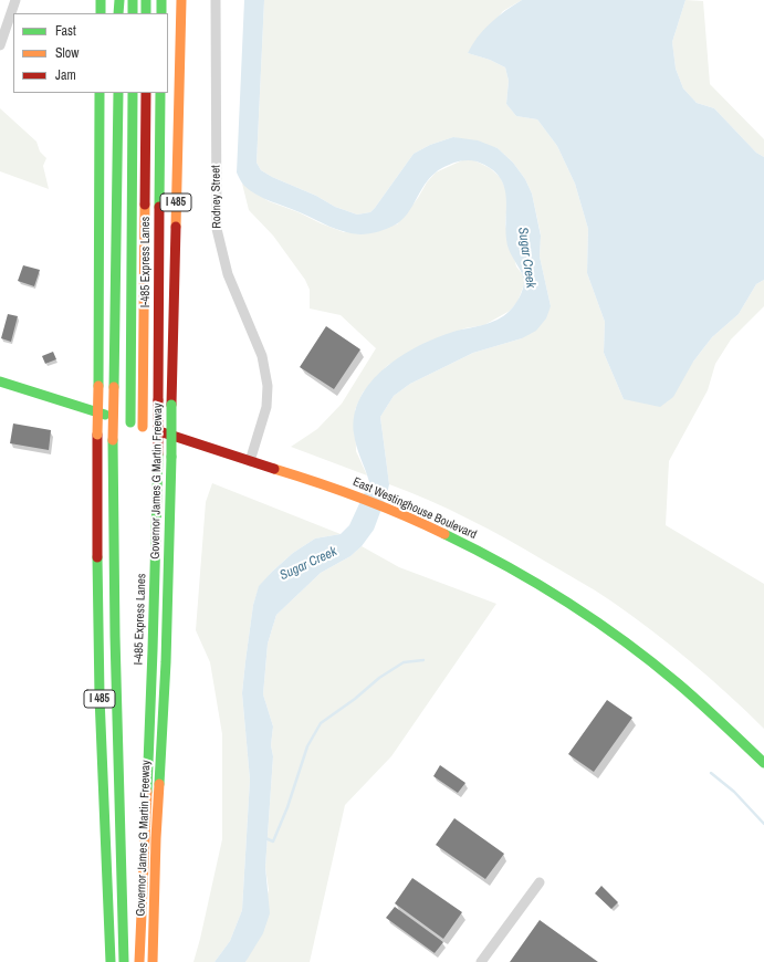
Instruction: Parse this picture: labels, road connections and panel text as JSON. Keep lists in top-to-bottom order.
{
  "streets": {
    "main road": [
      "I 485",
      "I-485 Express Lanes",
      "Governor James G Martin Freeway",
      "East Westinghouse Boulevard"
    ],
    "street": ["Rodney Street"]
  },
  "crossings": [
    ["Rodney Street", "East Westinghouse Boulevard"]
  ],
  "water": ["Sugar Creek"],
  "legend": ["Fast", "Slow", "Jam"]
}
